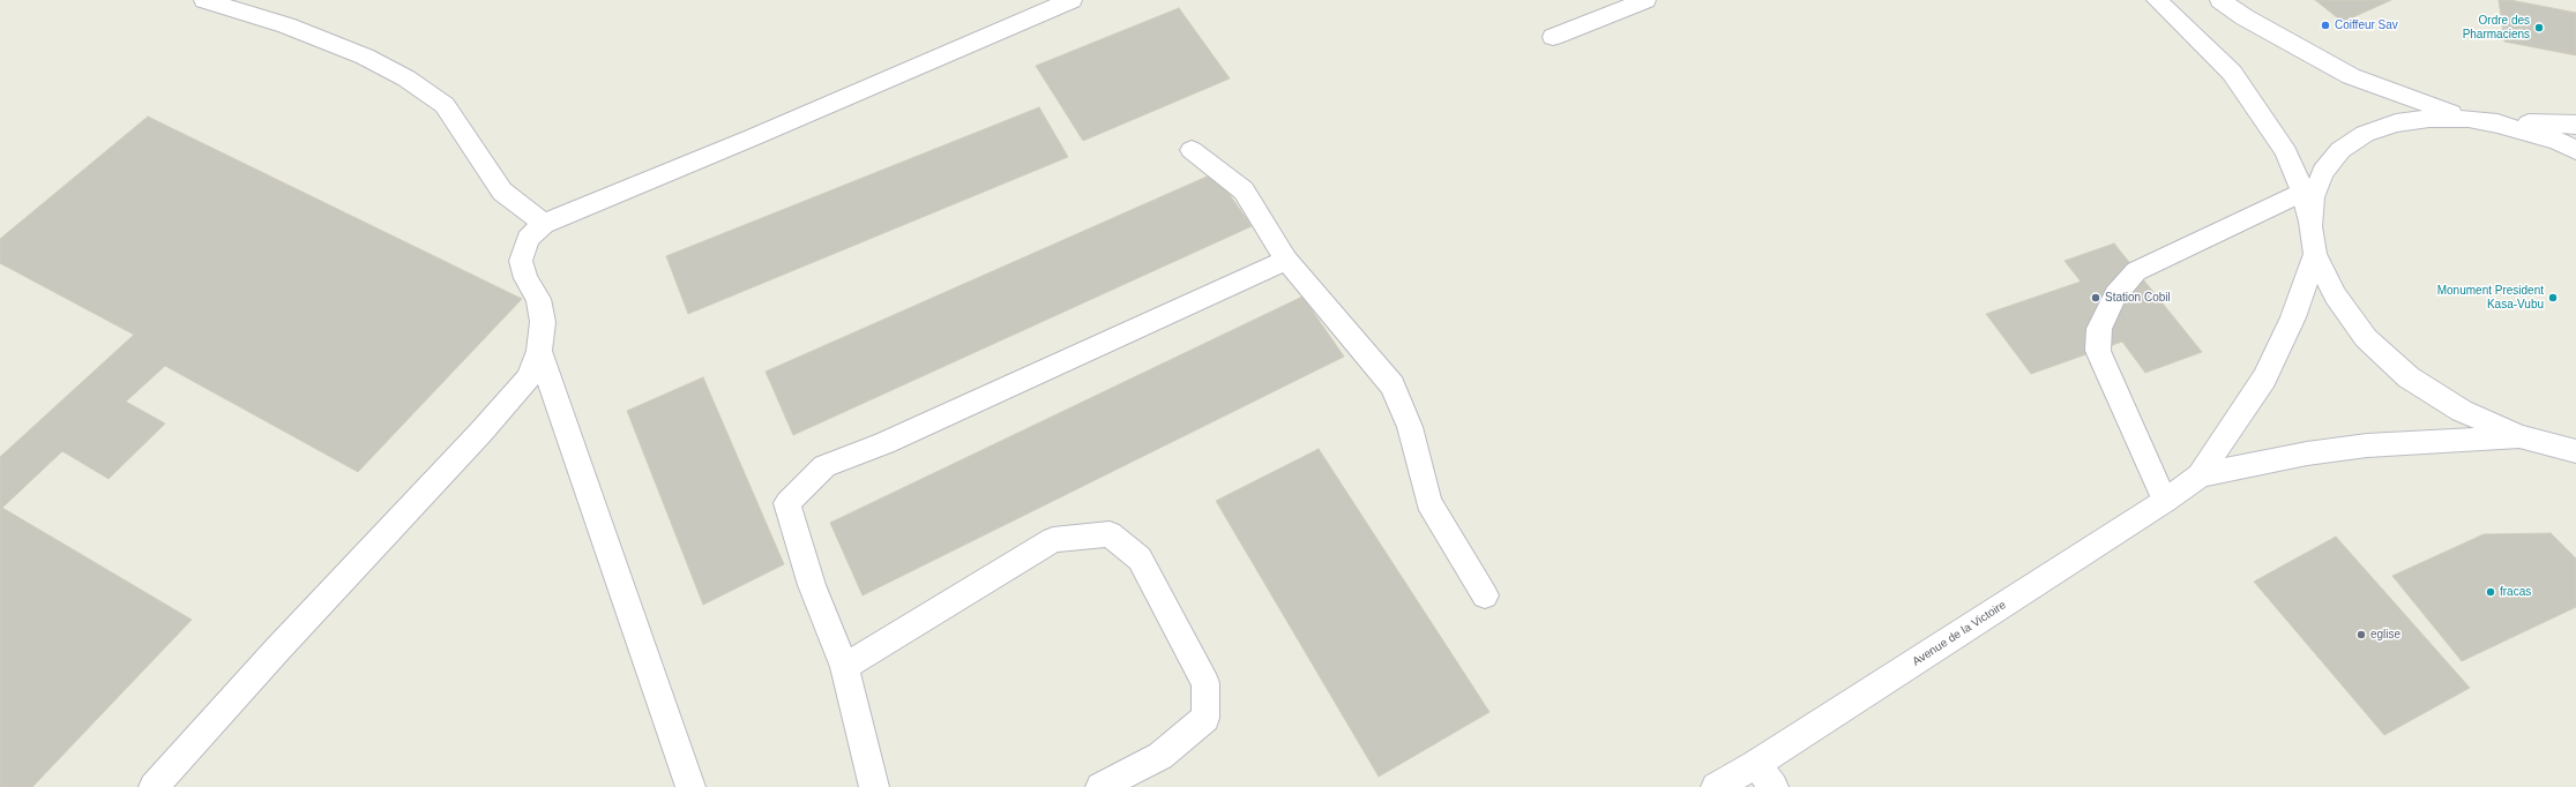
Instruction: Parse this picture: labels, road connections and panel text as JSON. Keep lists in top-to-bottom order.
{
  "streets": {
    "main road": ["Avenue de la Victoire"]
  },
  "places": [
    "Coiffeur Sav",
    "Ordre des Pharmaciens",
    "Station Cobil",
    "Monument President Kasa-Vubu",
    "fracas",
    "eglise"
  ]
}
